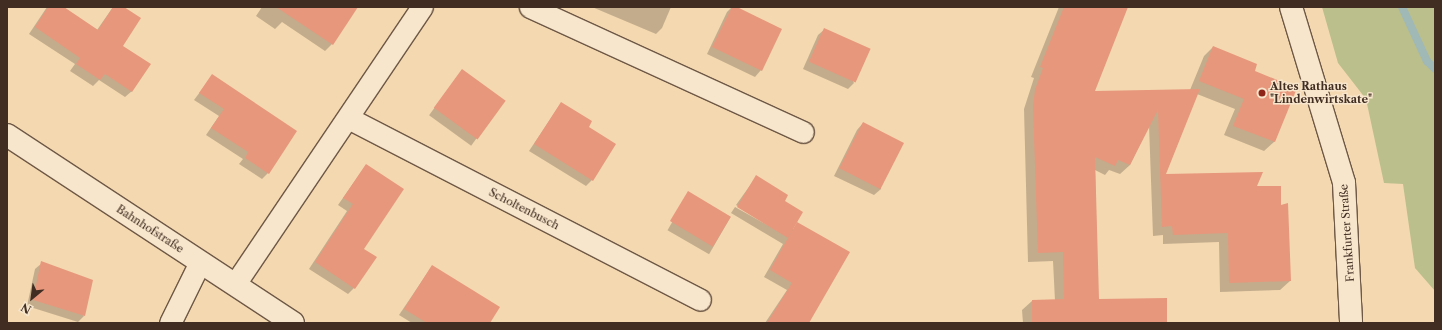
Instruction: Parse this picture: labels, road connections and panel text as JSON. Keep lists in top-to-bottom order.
{
  "streets": {
    "street": ["Scholtenbusch", "Bahnhofstraße", "Frankfurter Straße"]
  },
  "places": ["Altes Rathaus \"Lindenwirtskate\""],
  "north": "bottom left"
}
